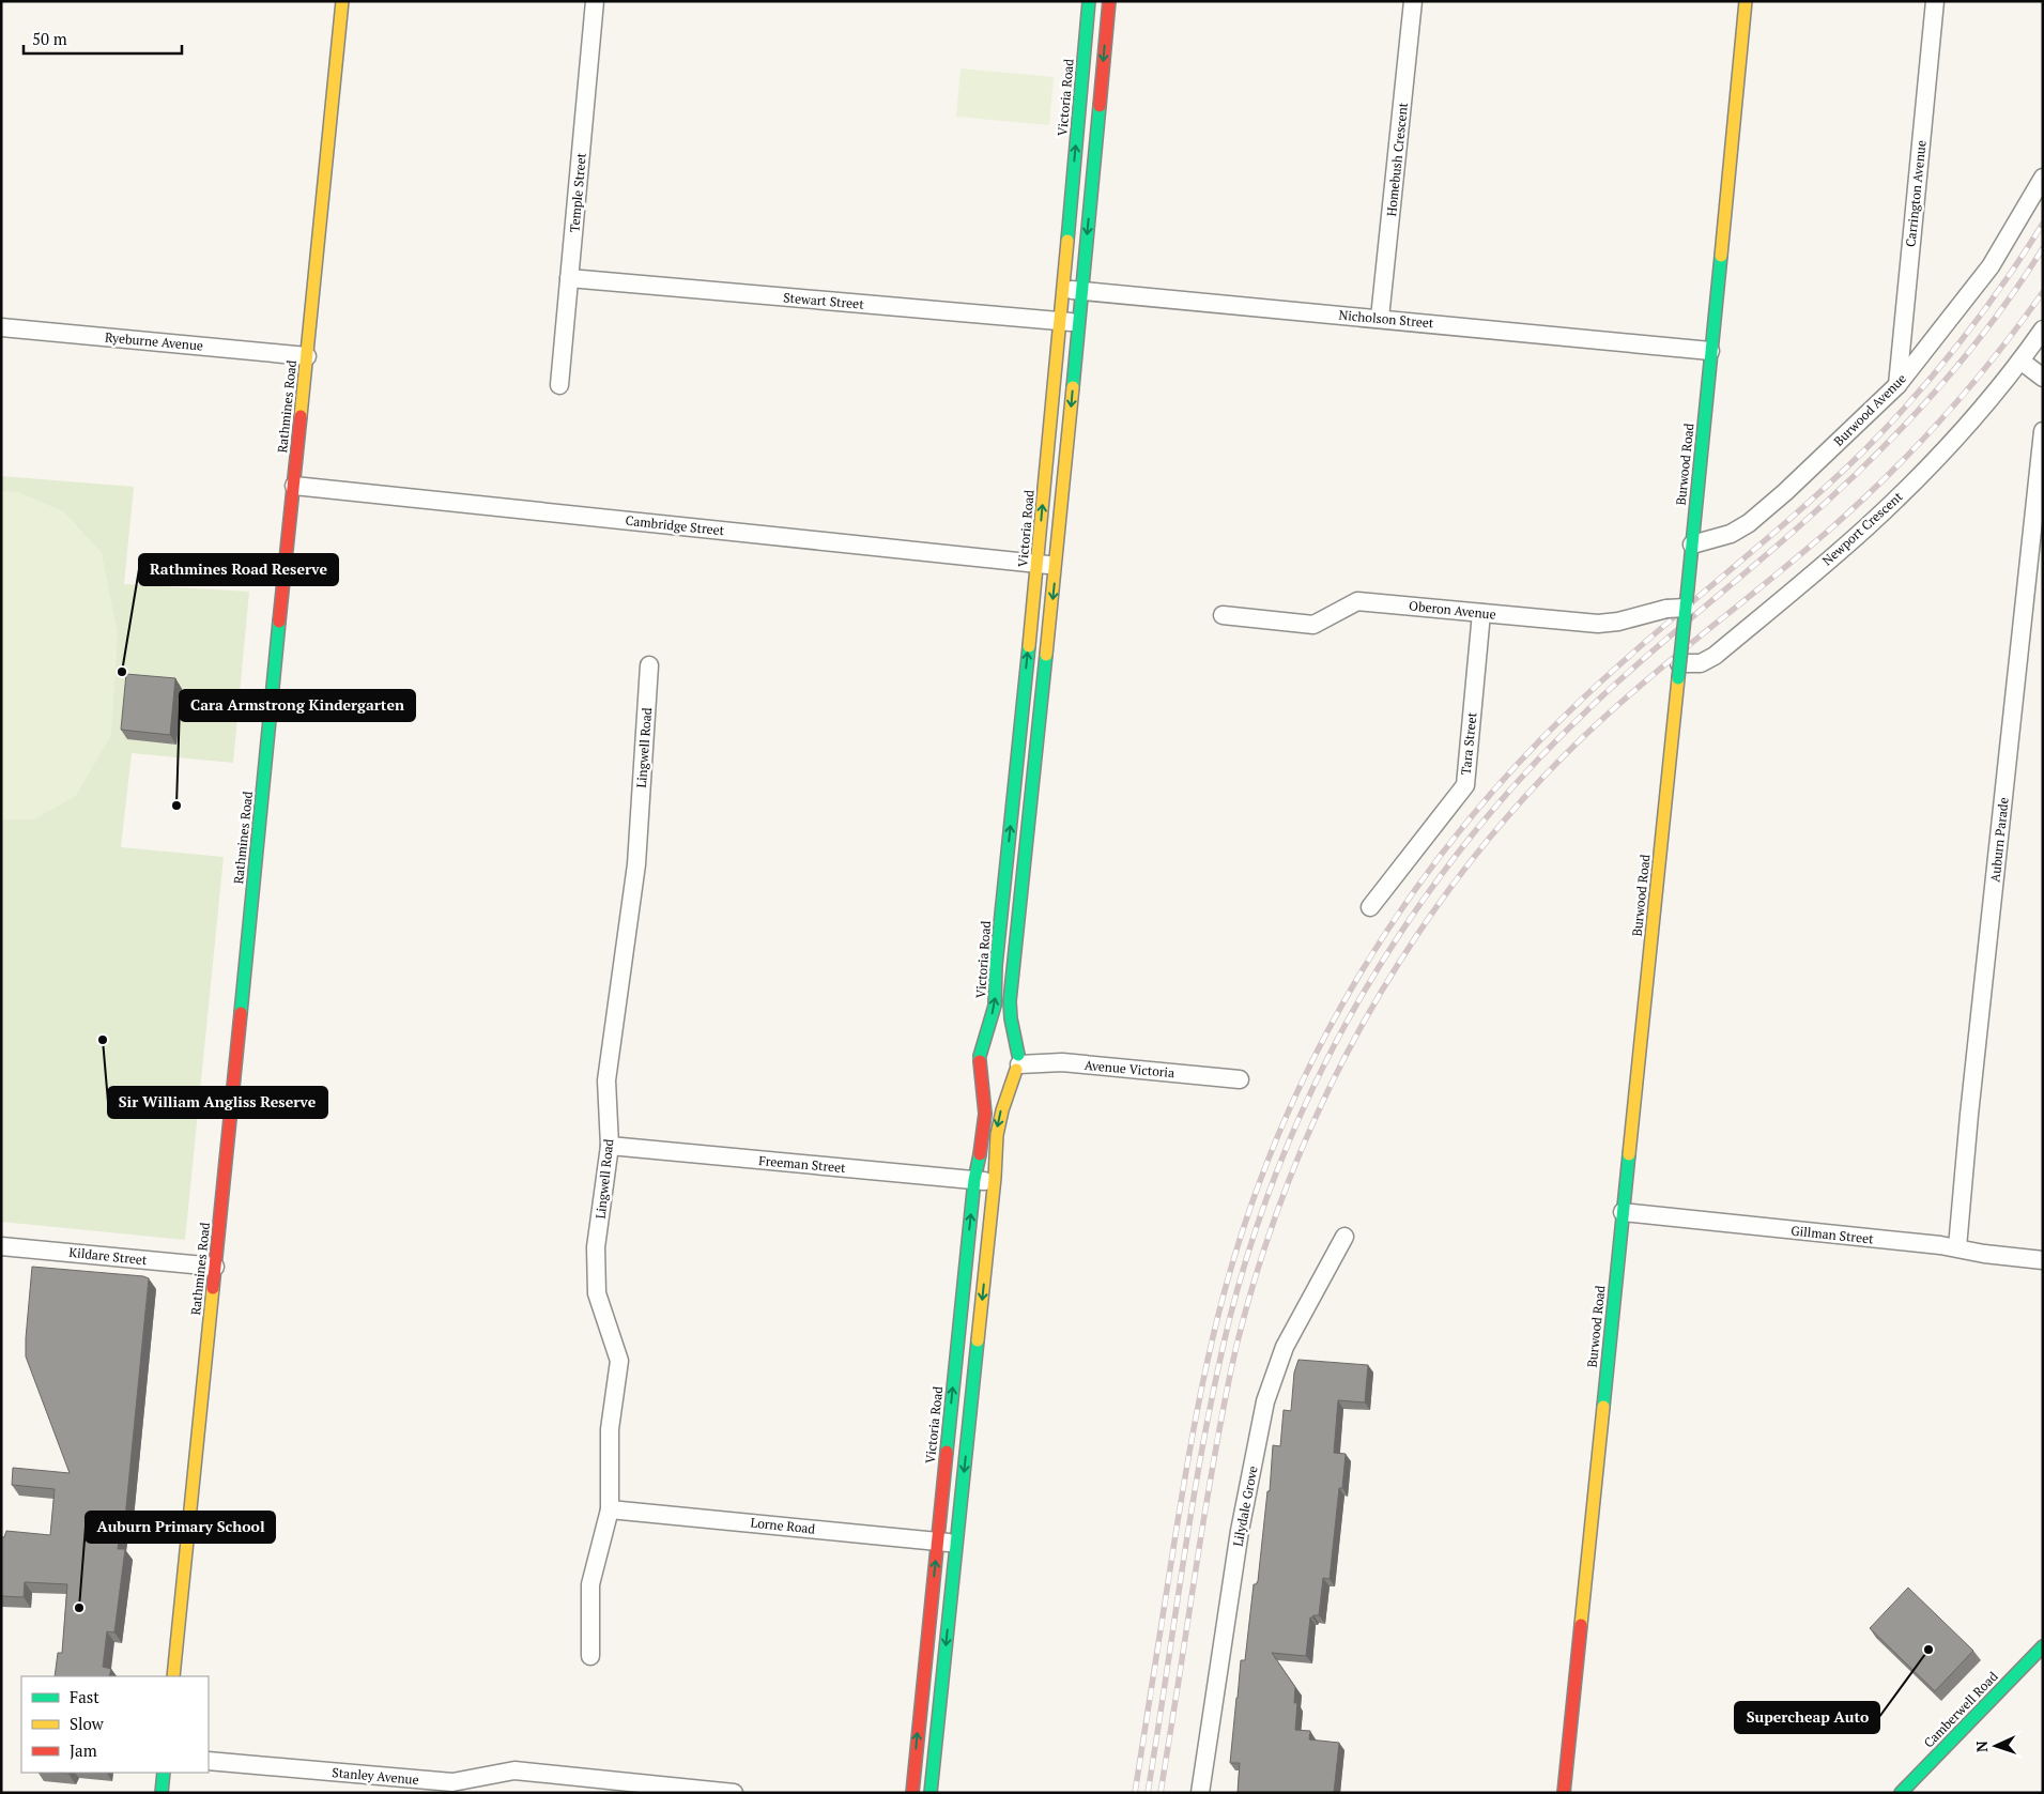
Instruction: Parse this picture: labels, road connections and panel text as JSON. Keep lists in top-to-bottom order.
{
  "streets": {
    "street": [
      "Victoria Road",
      "Homebush Crescent",
      "Temple Street",
      "Carrington Avenue",
      "Stewart Street",
      "Nicholson Street",
      "Ryeburne Avenue",
      "Rathmines Road",
      "Burwood Avenue",
      "Burwood Road",
      "Cambridge Street",
      "Newport Crescent",
      "Oberon Avenue",
      "Tara Street",
      "Lingwell Road",
      "Auburn Parade",
      "Avenue Victoria",
      "Freeman Street",
      "Gillman Street",
      "Kildare Street",
      "Lilydale Grove",
      "Lorne Road",
      "Camberwell Road",
      "Stanley Avenue"
    ]
  },
  "crossings": [
    ["Victoria Road", "Stewart Street"],
    ["Victoria Road", "Nicholson Street"],
    ["Victoria Road", "Cambridge Street"],
    ["Victoria Road", "Avenue Victoria"],
    ["Victoria Road", "Freeman Street"],
    ["Victoria Road", "Lorne Road"],
    ["Homebush Crescent", "Nicholson Street"],
    ["Temple Street", "Stewart Street"],
    ["Carrington Avenue", "Burwood Avenue"],
    ["Nicholson Street", "Burwood Road"],
    ["Ryeburne Avenue", "Rathmines Road"],
    ["Rathmines Road", "Cambridge Street"],
    ["Rathmines Road", "Kildare Street"],
    ["Burwood Avenue", "Burwood Road"],
    ["Burwood Road", "Newport Crescent"],
    ["Burwood Road", "Oberon Avenue"],
    ["Burwood Road", "Gillman Street"],
    ["Oberon Avenue", "Tara Street"],
    ["Lingwell Road", "Freeman Street"],
    ["Lingwell Road", "Lorne Road"],
    ["Auburn Parade", "Gillman Street"]
  ],
  "places": [
    "Rathmines Road Reserve",
    "Cara Armstrong Kindergarten",
    "Sir William Angliss Reserve",
    "Auburn Primary School",
    "Supercheap Auto"
  ],
  "legend": ["Fast", "Slow", "Jam"],
  "scale_bar": "50 m",
  "north": "left"
}
